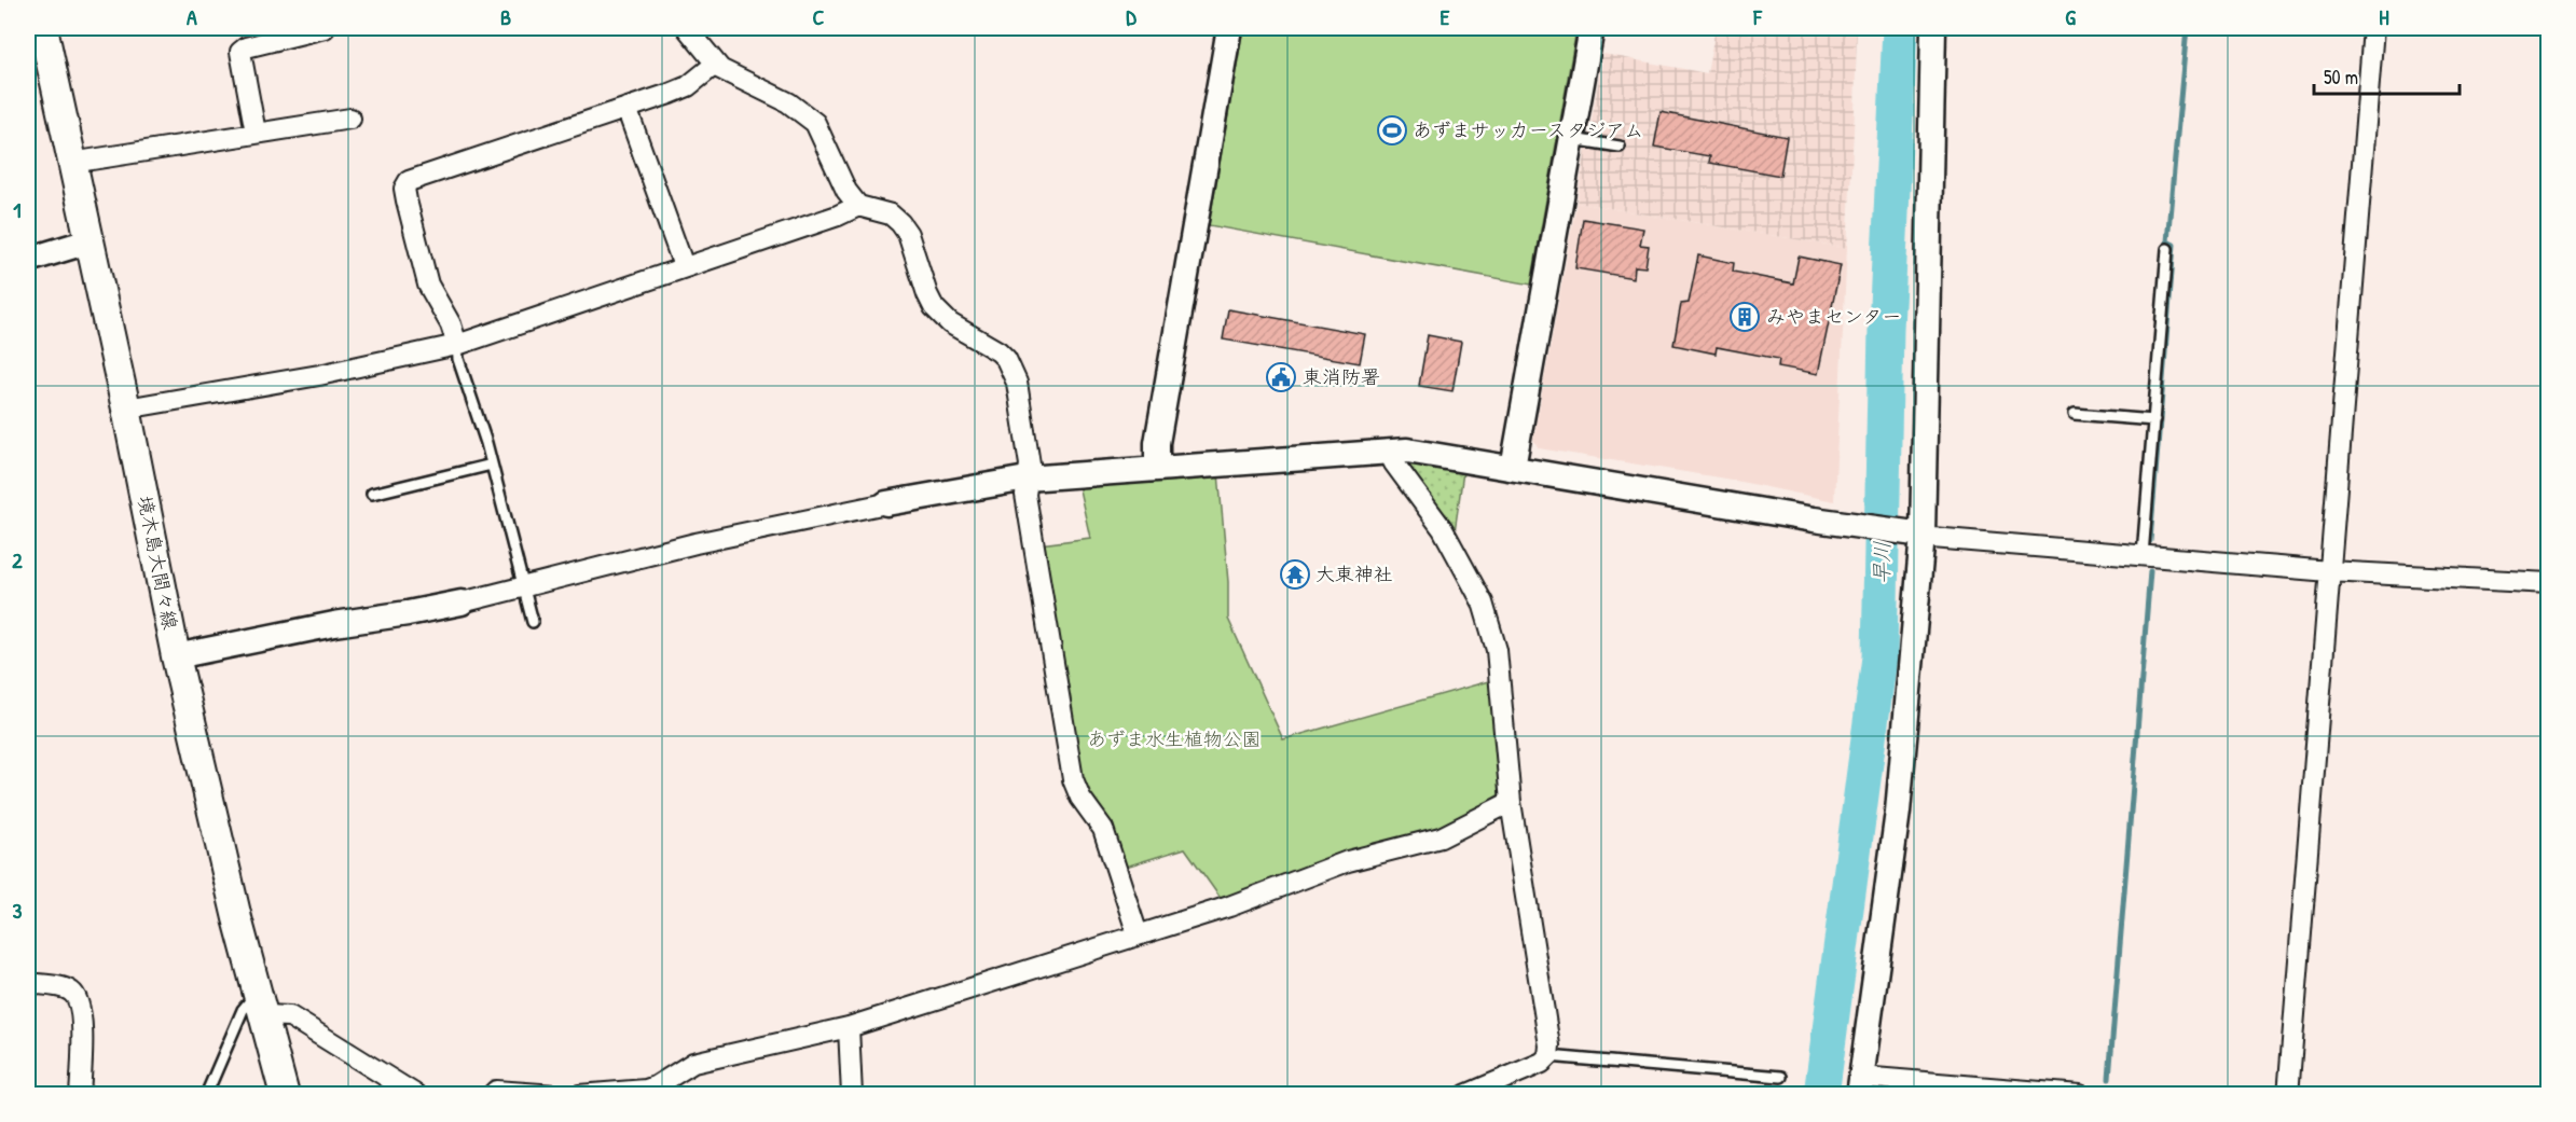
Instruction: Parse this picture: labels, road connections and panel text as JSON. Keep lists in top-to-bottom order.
{
  "streets": {
    "main road": ["境木島大間々線"]
  },
  "water": ["早川"],
  "parks": ["あずま水生植物公園"],
  "places": {
    "sports": ["あずまサッカースタジアム"],
    "building": ["みやまセンター"],
    "public building": ["東消防署"],
    "temple": ["大東神社"]
  },
  "scale_bar": "50 m",
  "grid": {
    "columns": [
      "A",
      "B",
      "C",
      "D",
      "E",
      "F",
      "G",
      "H"
    ],
    "rows": ["1", "2", "3"]
  }
}
